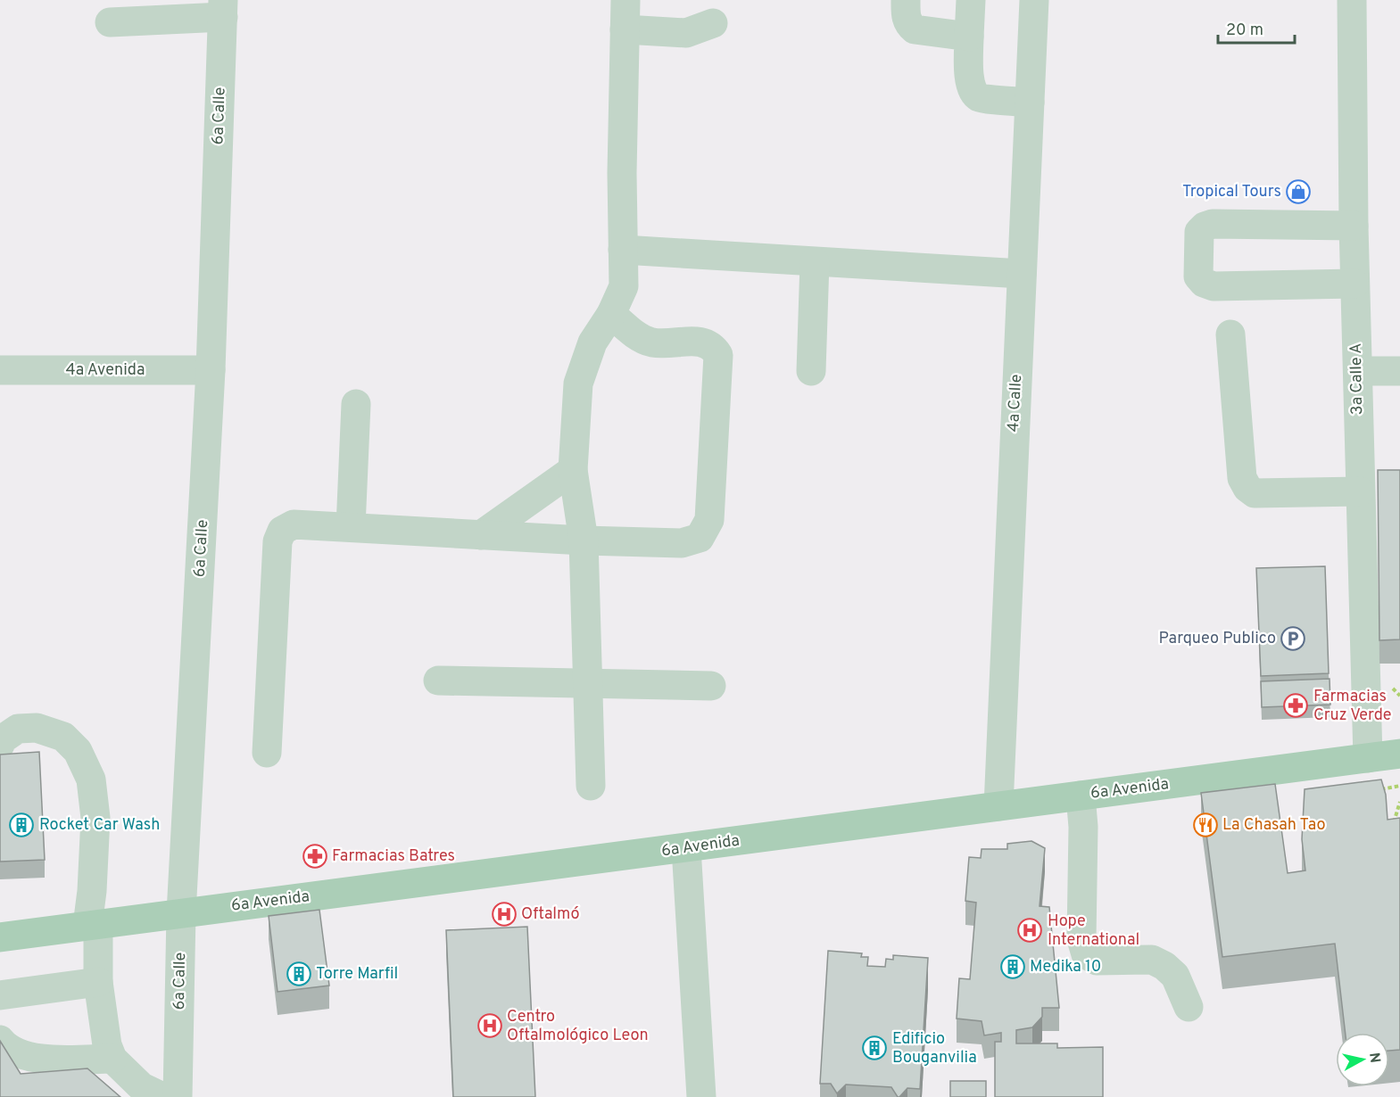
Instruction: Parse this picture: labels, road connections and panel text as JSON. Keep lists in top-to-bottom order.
{
  "streets": {
    "main road": ["6a Avenida"],
    "street": [
      "6a Calle",
      "4a Avenida",
      "3a Calle A",
      "4a Calle"
    ]
  },
  "crossings": [
    ["6a Calle", "4a Avenida"],
    ["6a Calle", "6a Avenida"],
    ["3a Calle A", "6a Avenida"],
    ["4a Calle", "6a Avenida"]
  ],
  "places": {
    "shop": ["Tropical Tours"],
    "parking": ["Parqueo Publico"],
    "pharmacy": ["Farmacias Cruz Verde", "Farmacias Batres"],
    "building": [
      "Rocket Car Wash",
      "Medika 10",
      "Torre Marfil",
      "Edificio Bouganvilia"
    ],
    "restaurant": ["La Chasah Tao"],
    "hospital": ["Oftalmó", "Hope International", "Centro Oftalmológico Leon"]
  },
  "scale_bar": "20 m",
  "north": "right"
}
